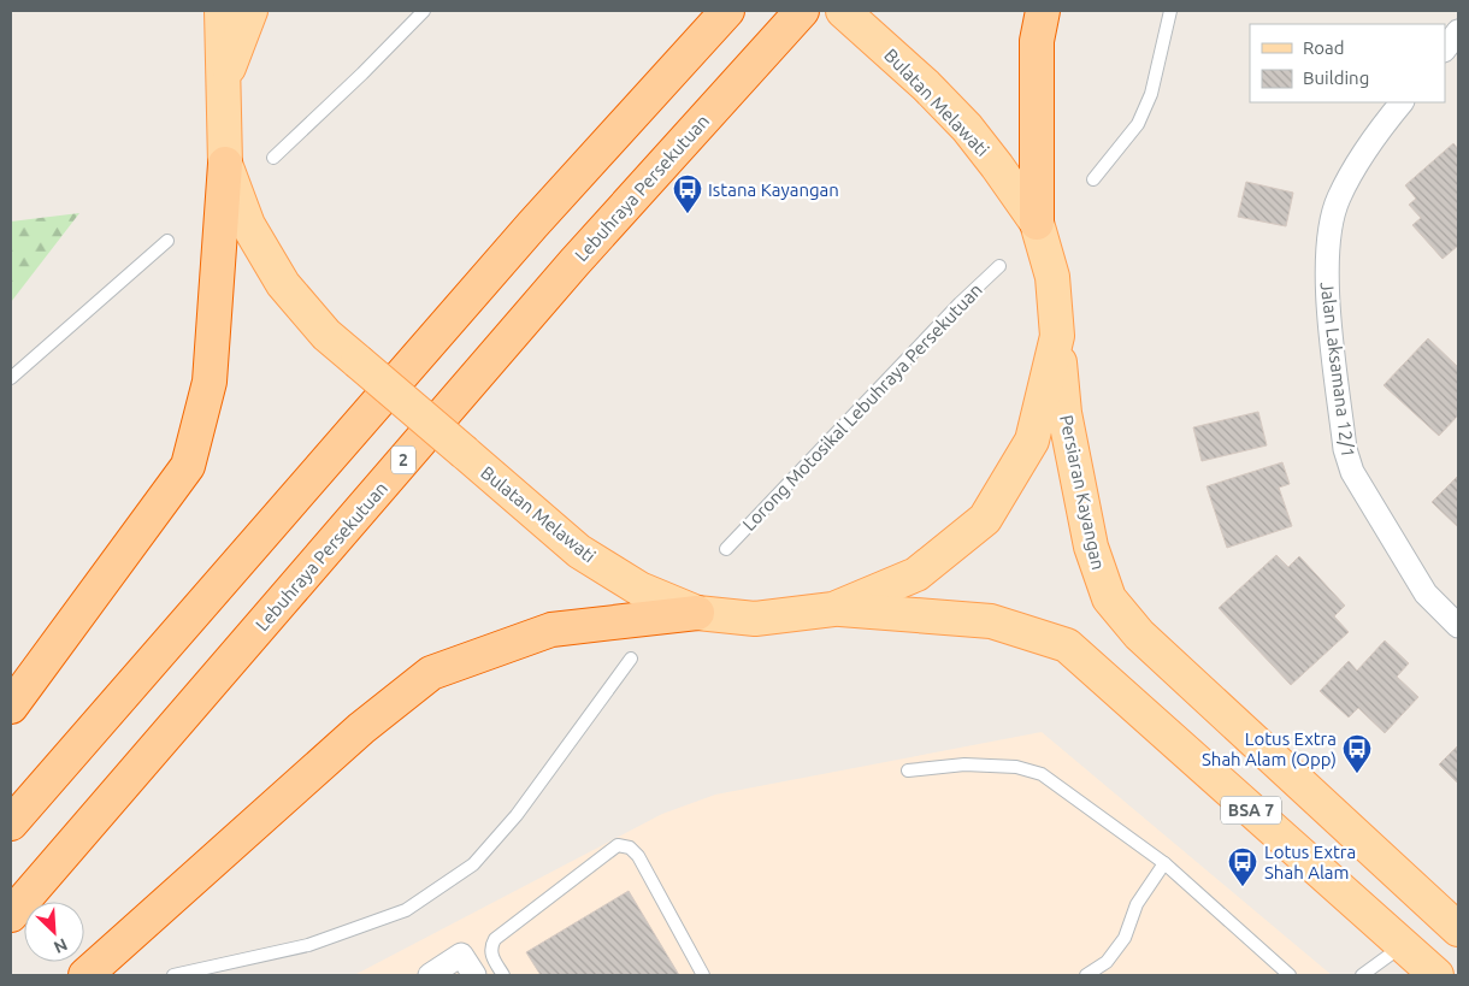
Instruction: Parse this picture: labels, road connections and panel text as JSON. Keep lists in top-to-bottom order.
{
  "streets": {
    "highway": ["Lebuhraya Persekutuan", "2"],
    "main road": ["Bulatan Melawati", "Persiaran Kayangan", "BSA 7"],
    "street": ["Jalan Laksamana 12/1"],
    "lane": ["Lorong Motosikal Lebuhraya Persekutuan"]
  },
  "crossings": [
    ["Bulatan Melawati", "Persiaran Kayangan"],
    ["Bulatan Melawati", "BSA 7"]
  ],
  "places": {
    "bus stop": ["Istana Kayangan", "Lotus Extra Shah Alam (Opp)", "Lotus Extra Shah Alam"]
  },
  "legend": ["Road", "Building"],
  "north": "bottom right"
}
